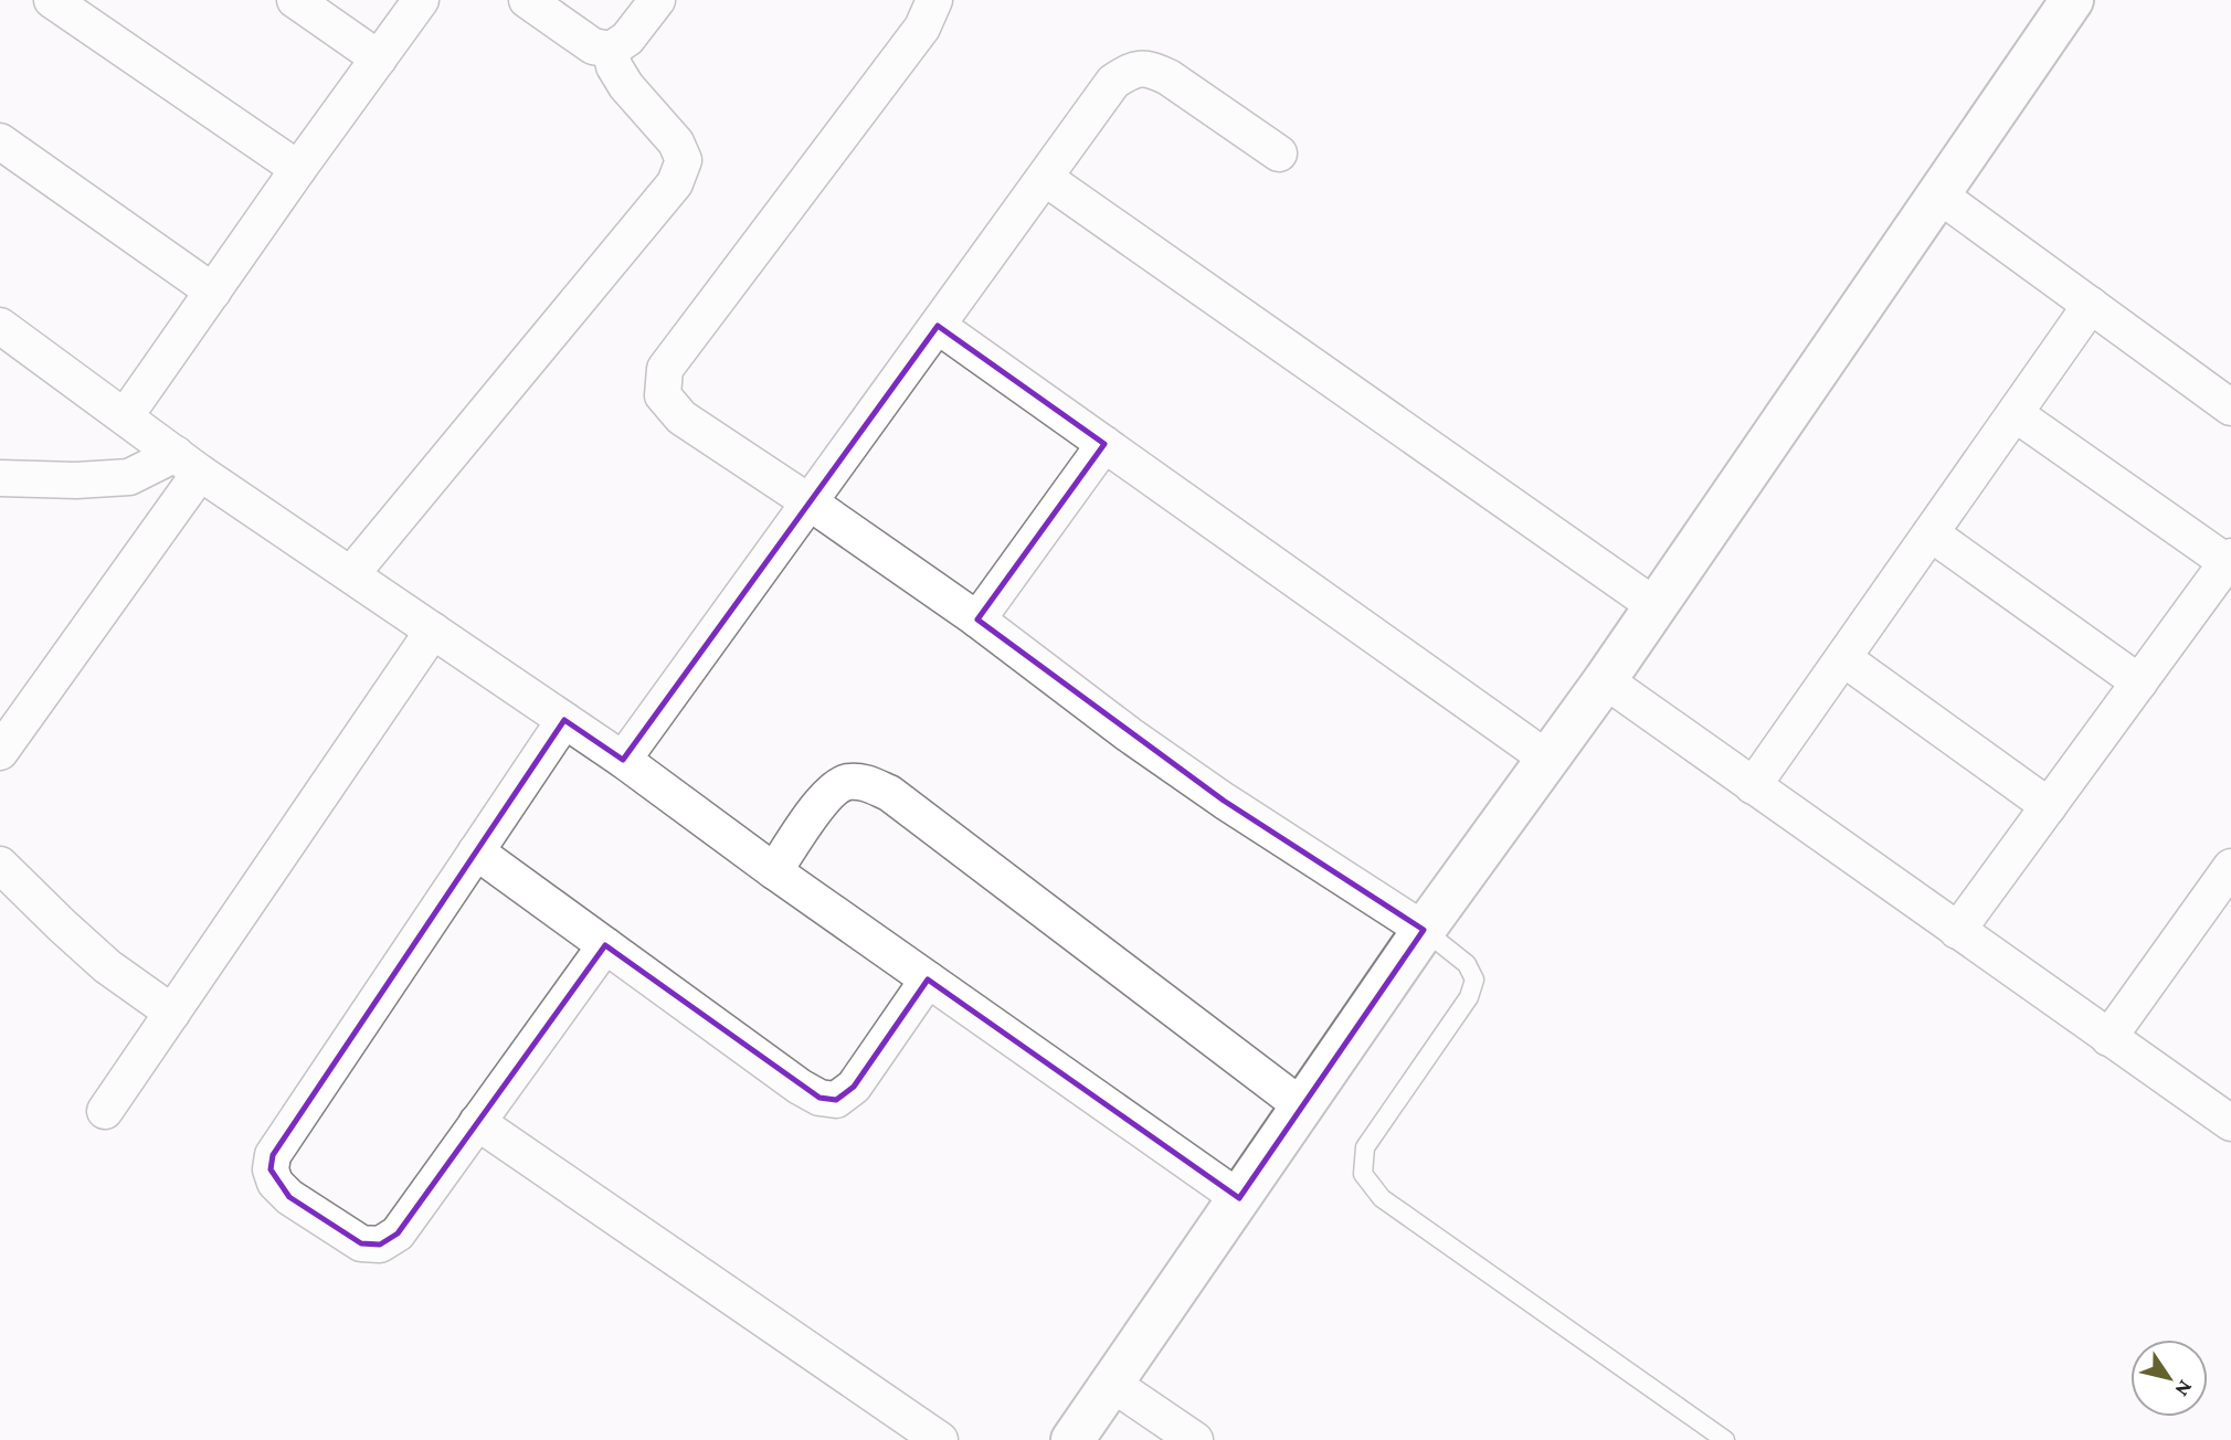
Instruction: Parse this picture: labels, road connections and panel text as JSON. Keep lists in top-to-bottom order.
{
  "north": "bottom right"
}
